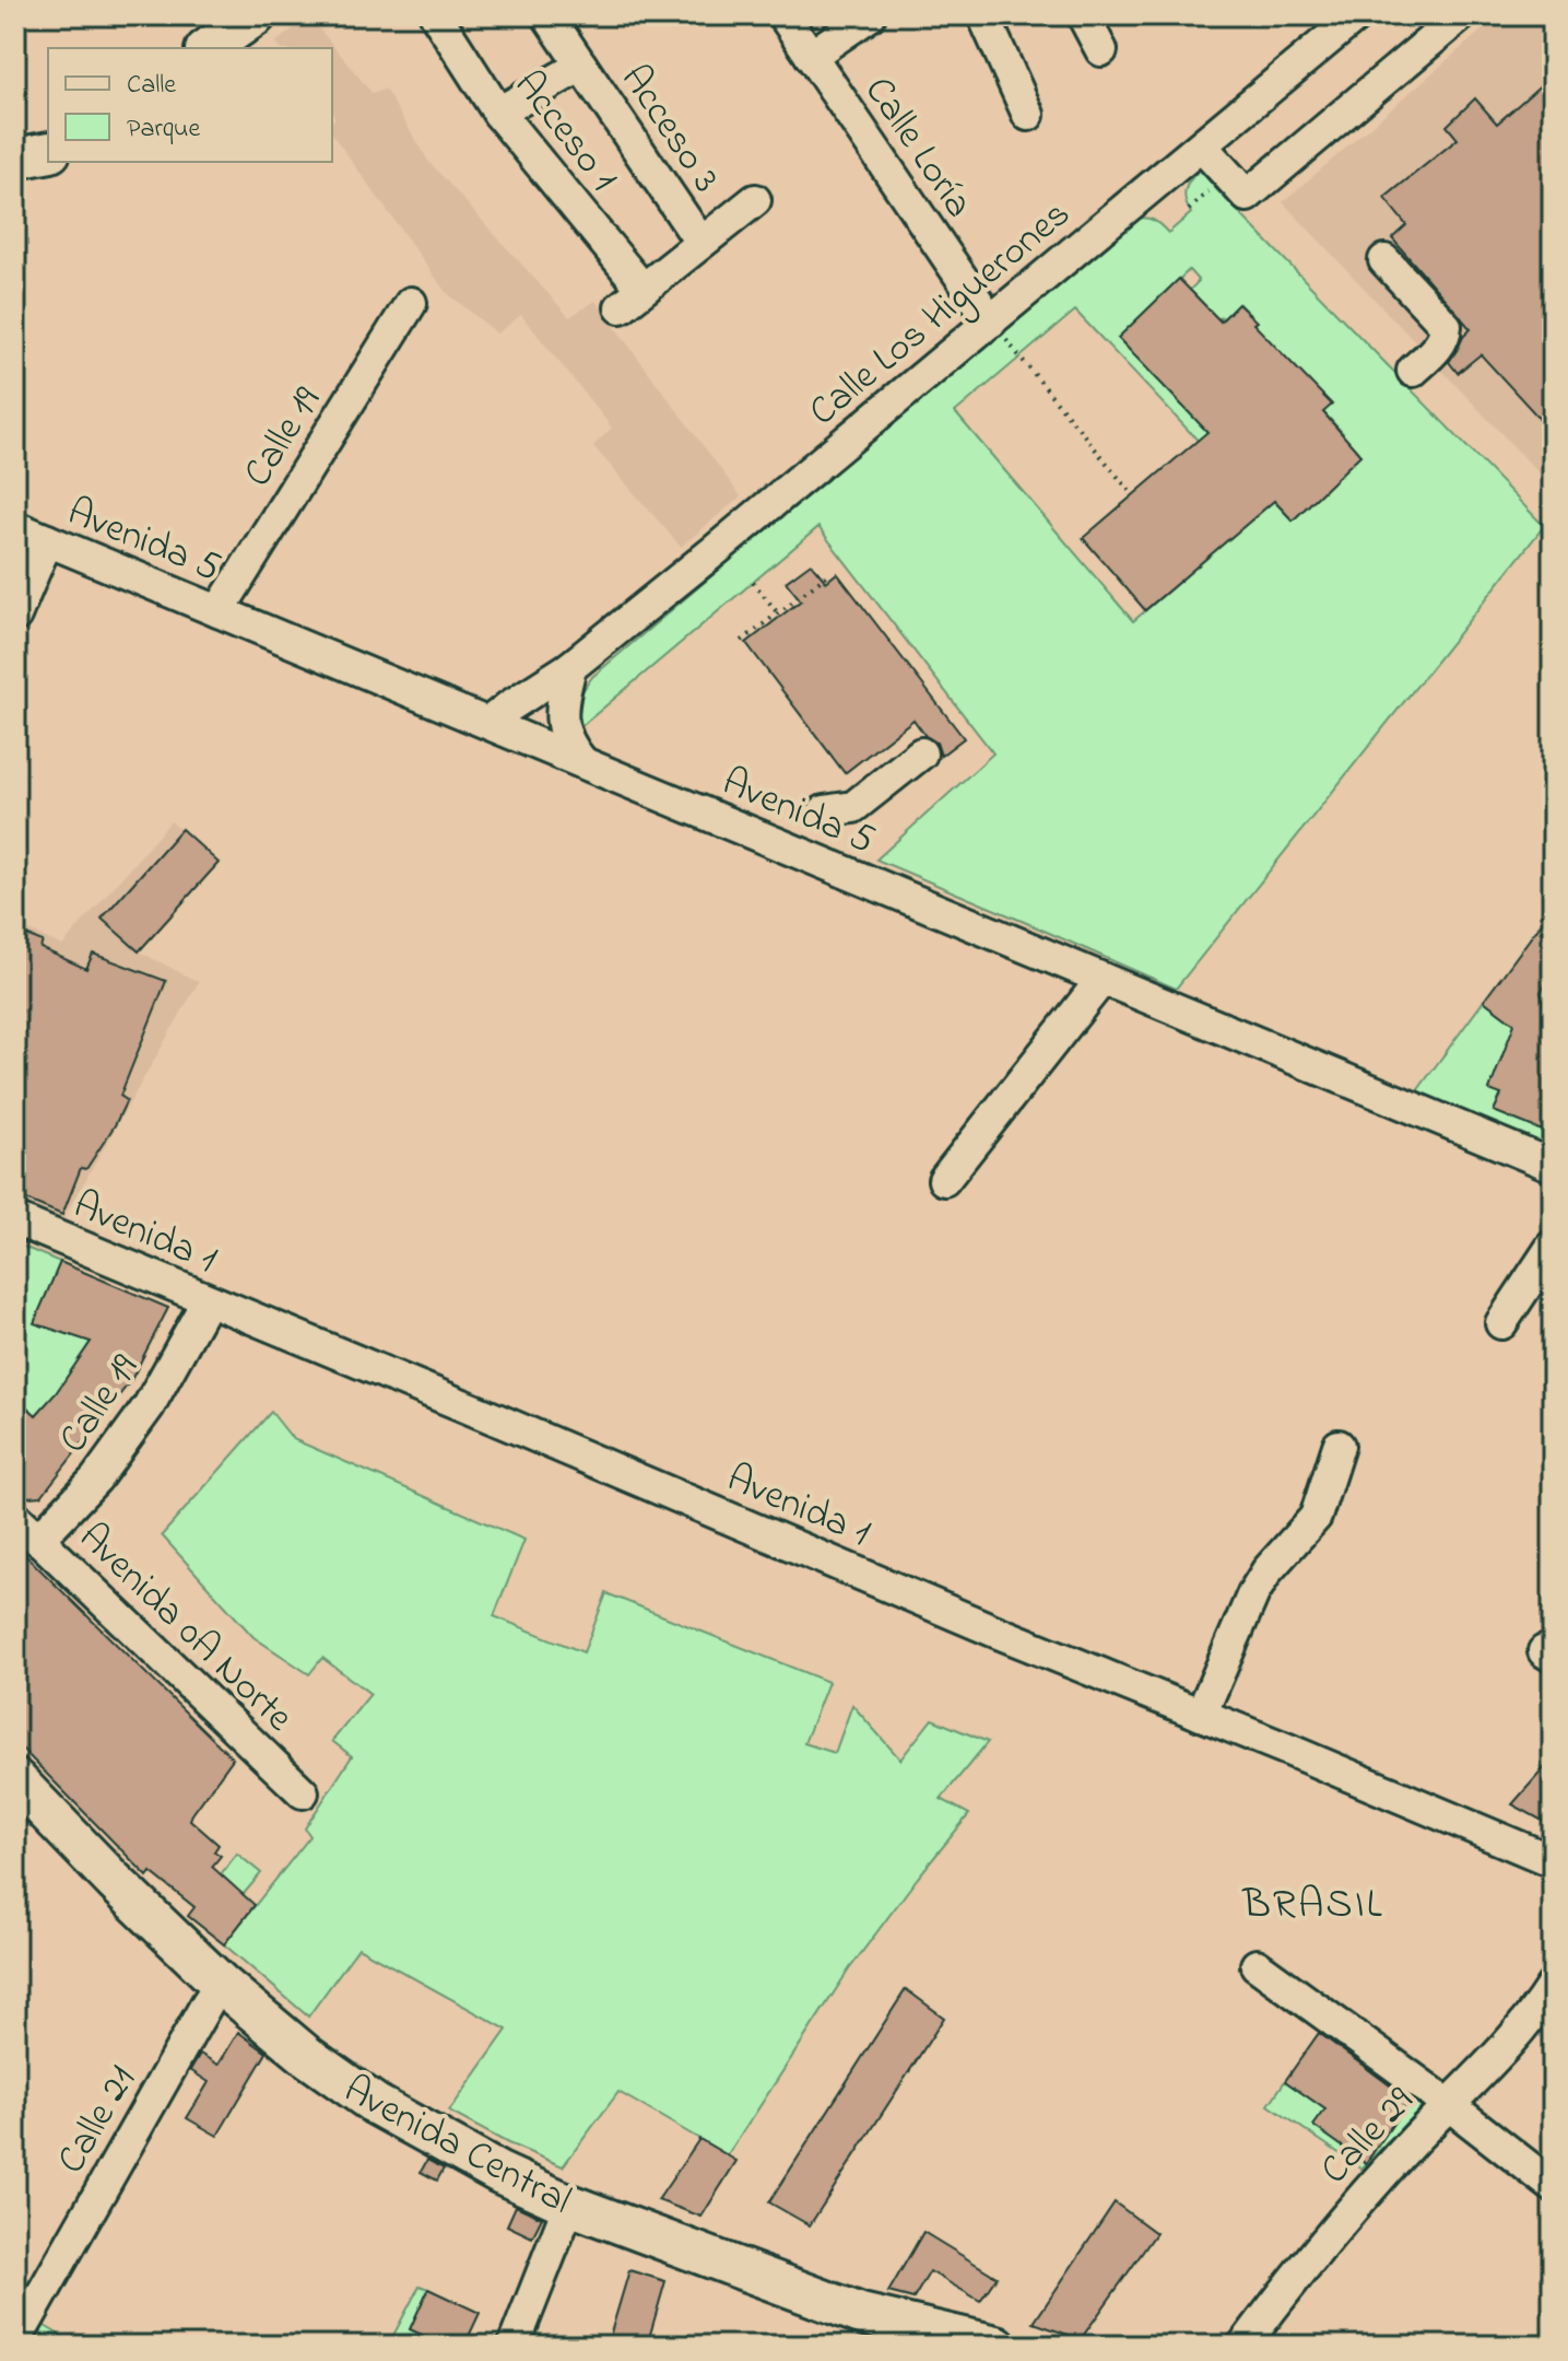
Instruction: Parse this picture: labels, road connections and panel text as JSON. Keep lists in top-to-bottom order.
{
  "streets": {
    "main road": ["Avenida Central"],
    "street": [
      "Acceso 3",
      "Acceso 1",
      "Calle Loría",
      "Calle Los Higuerones",
      "Calle 19",
      "Avenida 5",
      "Avenida 1",
      "Avenida 0A Norte",
      "Calle 21",
      "Calle 29"
    ]
  },
  "crossings": [
    ["Acceso 3", "Acceso 1"],
    ["Calle Loría", "Calle Los Higuerones"],
    ["Calle Los Higuerones", "Avenida 5"],
    ["Calle 19", "Avenida 5"],
    ["Calle 19", "Avenida 1"],
    ["Calle 19", "Avenida 0A Norte"],
    ["Calle 21", "Avenida Central"]
  ],
  "districts": ["BRASIL"],
  "legend": ["Calle", "Parque"]
}
